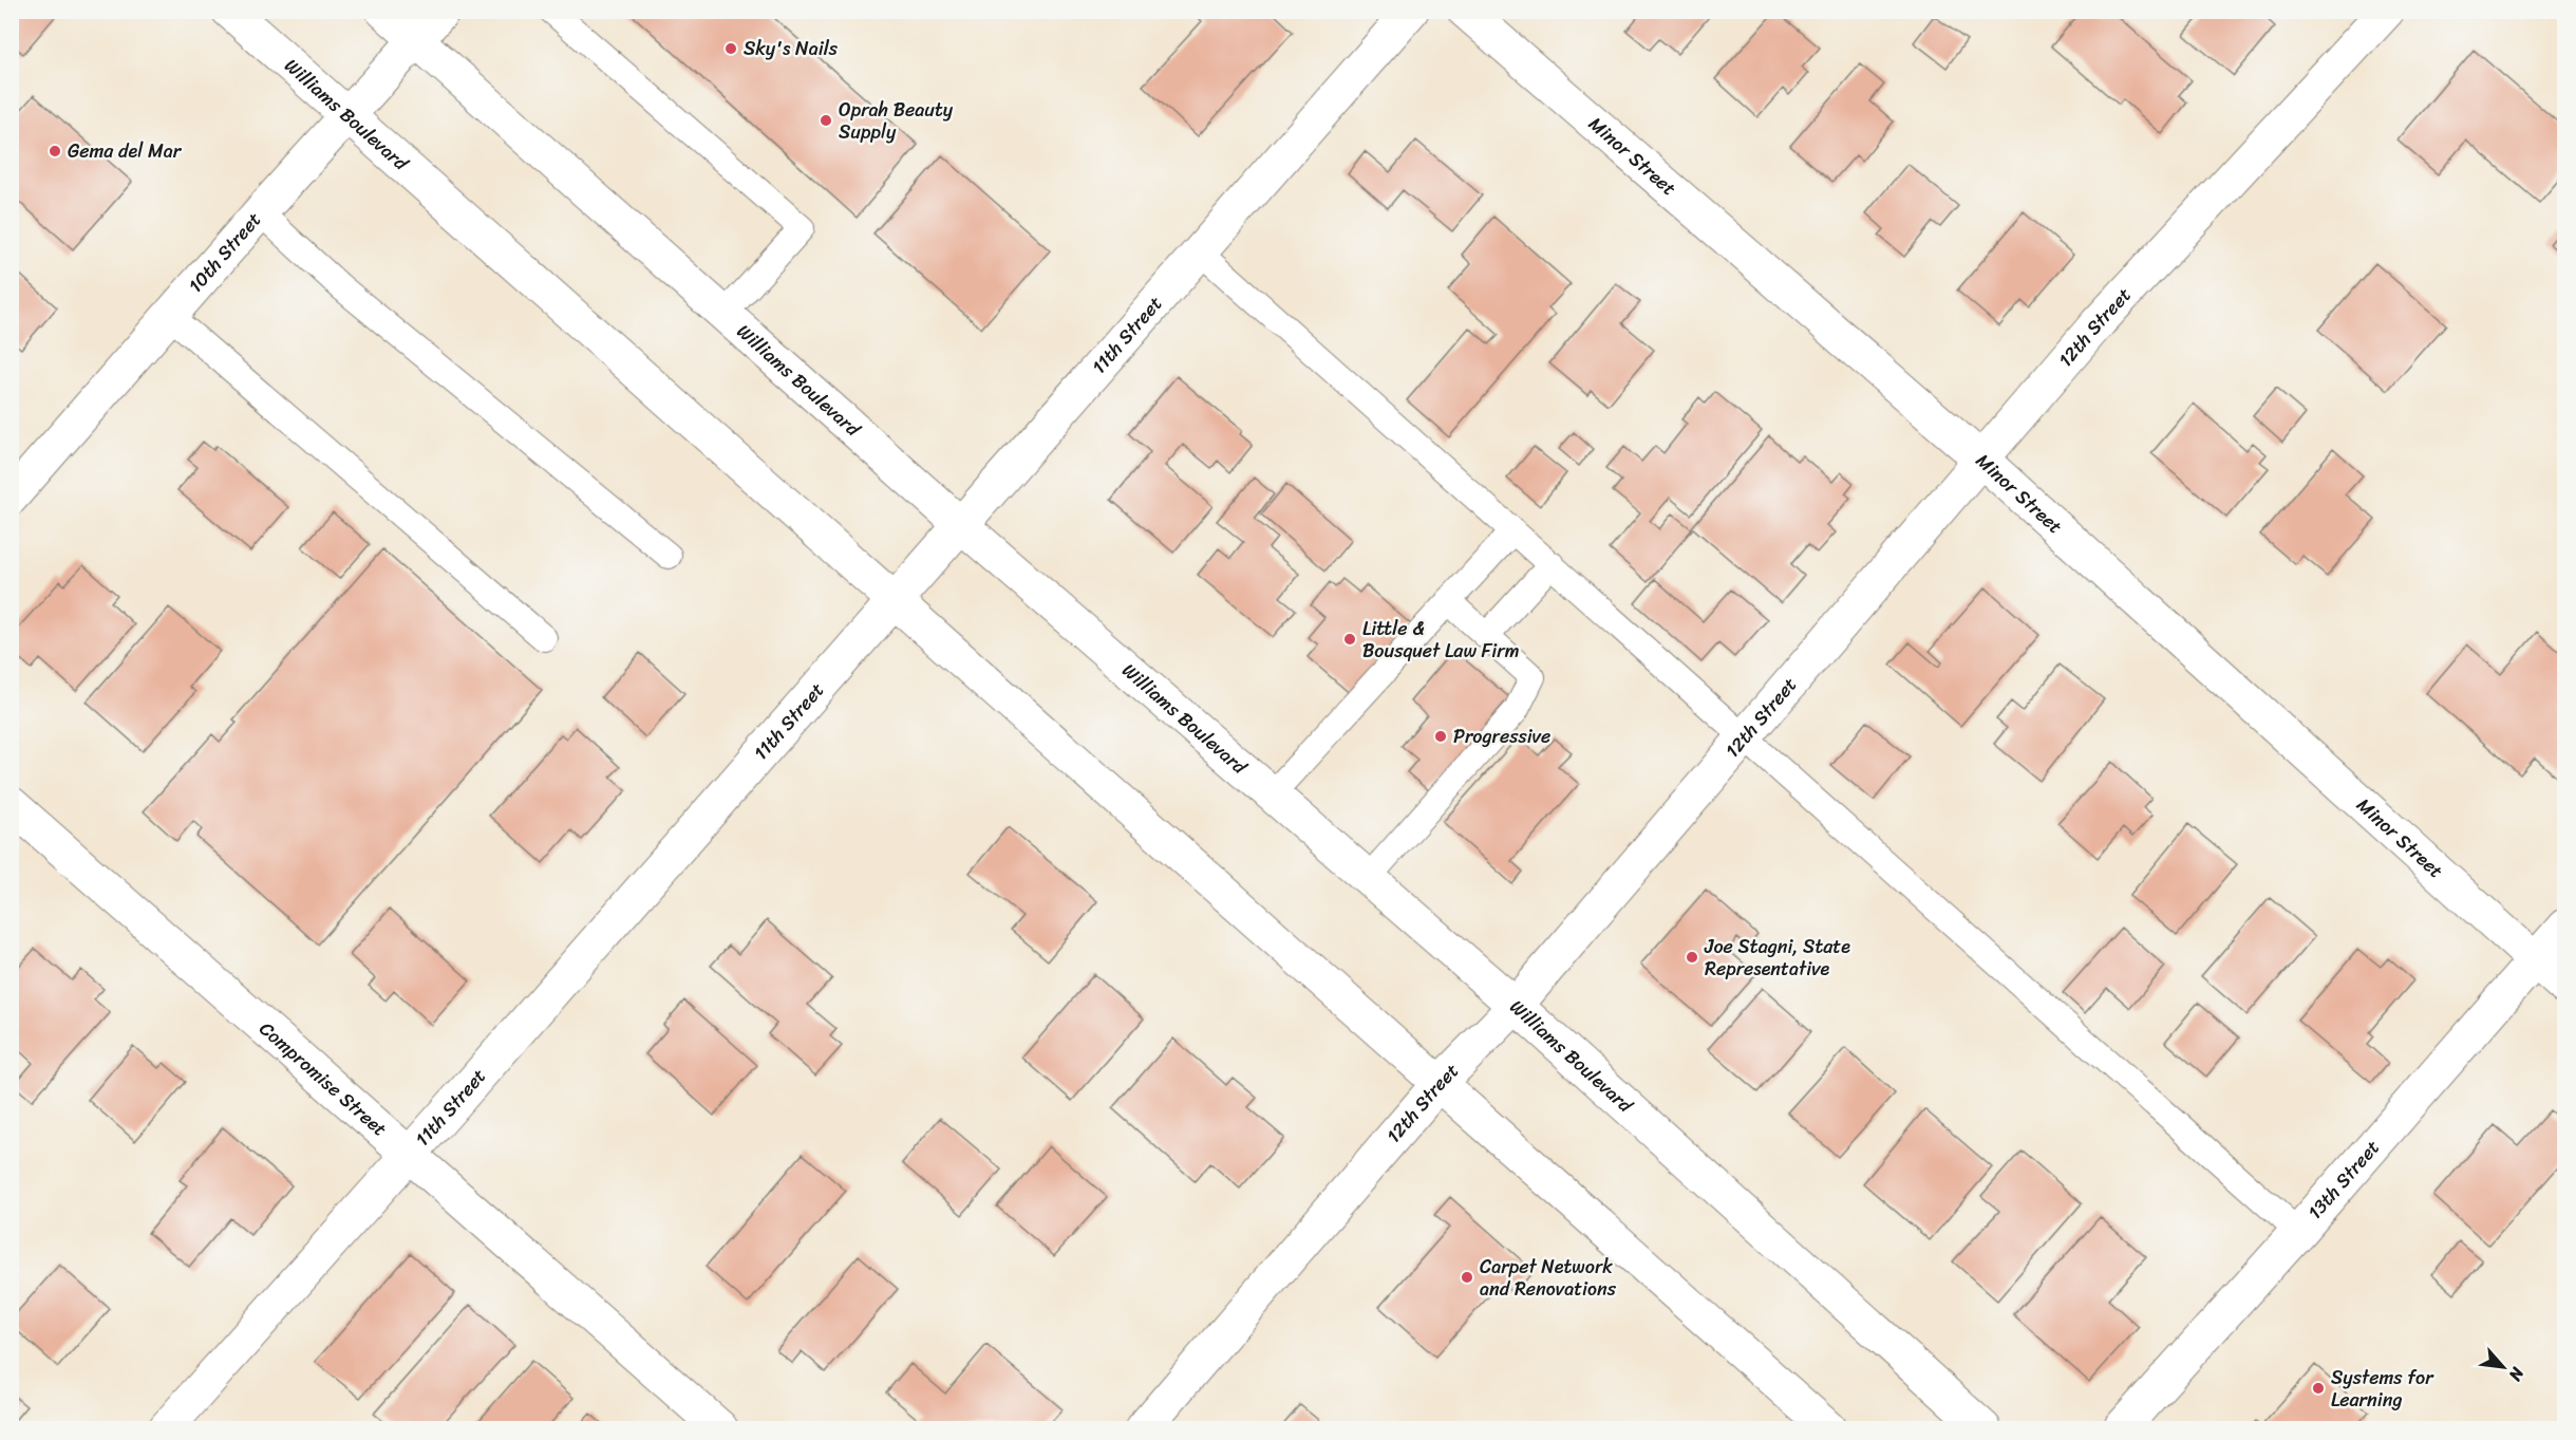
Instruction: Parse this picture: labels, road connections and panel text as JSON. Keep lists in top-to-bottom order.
{
  "streets": {
    "street": [
      "Williams Boulevard",
      "Minor Street",
      "10th Street",
      "12th Street",
      "11th Street",
      "Compromise Street",
      "13th Street"
    ]
  },
  "crossings": [
    ["Williams Boulevard", "10th Street"],
    ["Williams Boulevard", "12th Street"],
    ["Williams Boulevard", "11th Street"],
    ["Minor Street", "12th Street"],
    ["Minor Street", "13th Street"],
    ["11th Street", "Compromise Street"]
  ],
  "places": [
    "Sky's Nails",
    "Oprah Beauty Supply",
    "Gema del Mar",
    "Little & Bousquet Law Firm",
    "Progressive",
    "Joe Stagni, State Representative",
    "Carpet Network and Renovations",
    "Systems for Learning"
  ],
  "north": "bottom right"
}
